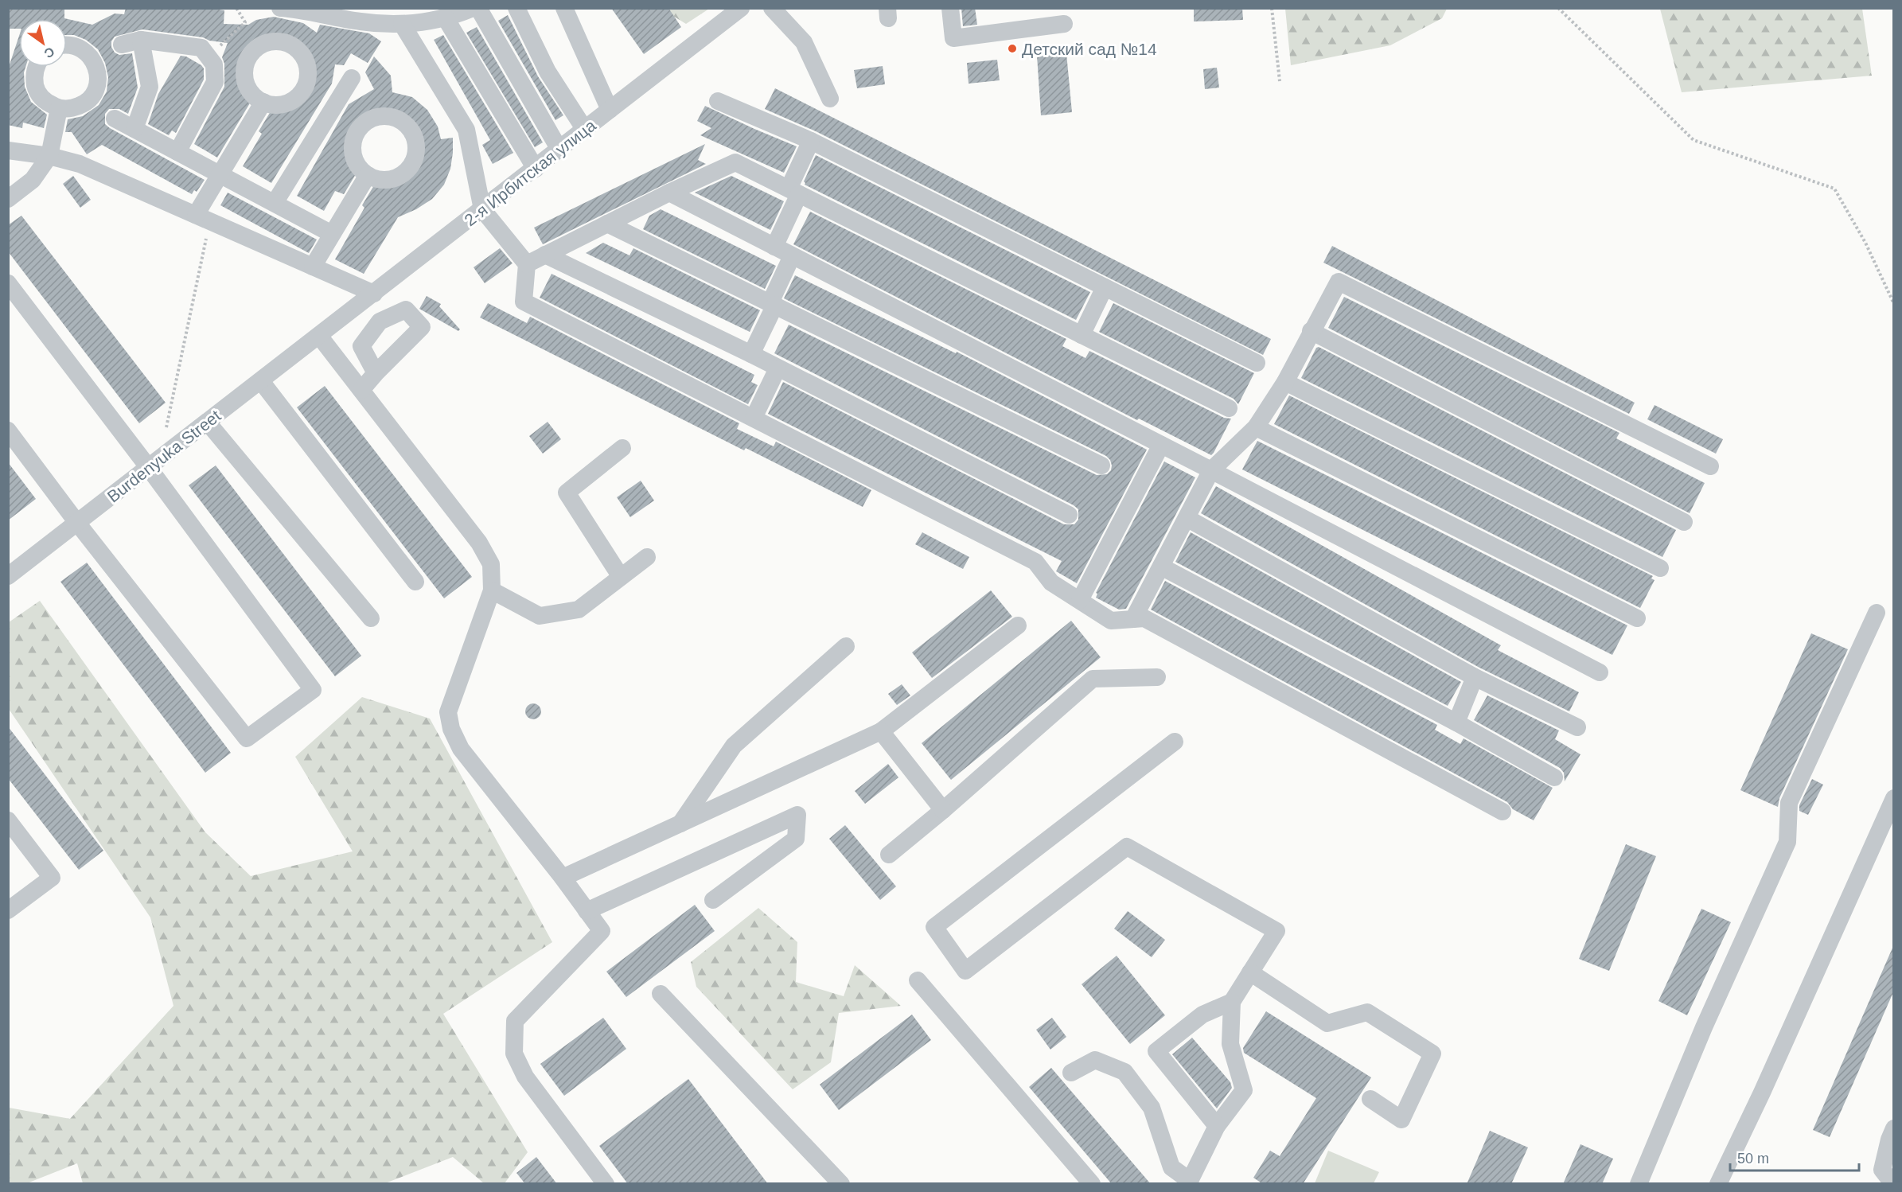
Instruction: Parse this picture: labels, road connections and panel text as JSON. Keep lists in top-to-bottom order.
{
  "streets": {
    "street": ["2-я Ирбитская улица", "Burdenyuka Street"]
  },
  "crossings": [
    ["2-я Ирбитская улица", "Burdenyuka Street"]
  ],
  "places": ["Детский сад №14"],
  "scale_bar": "50 m",
  "north": "bottom right"
}
